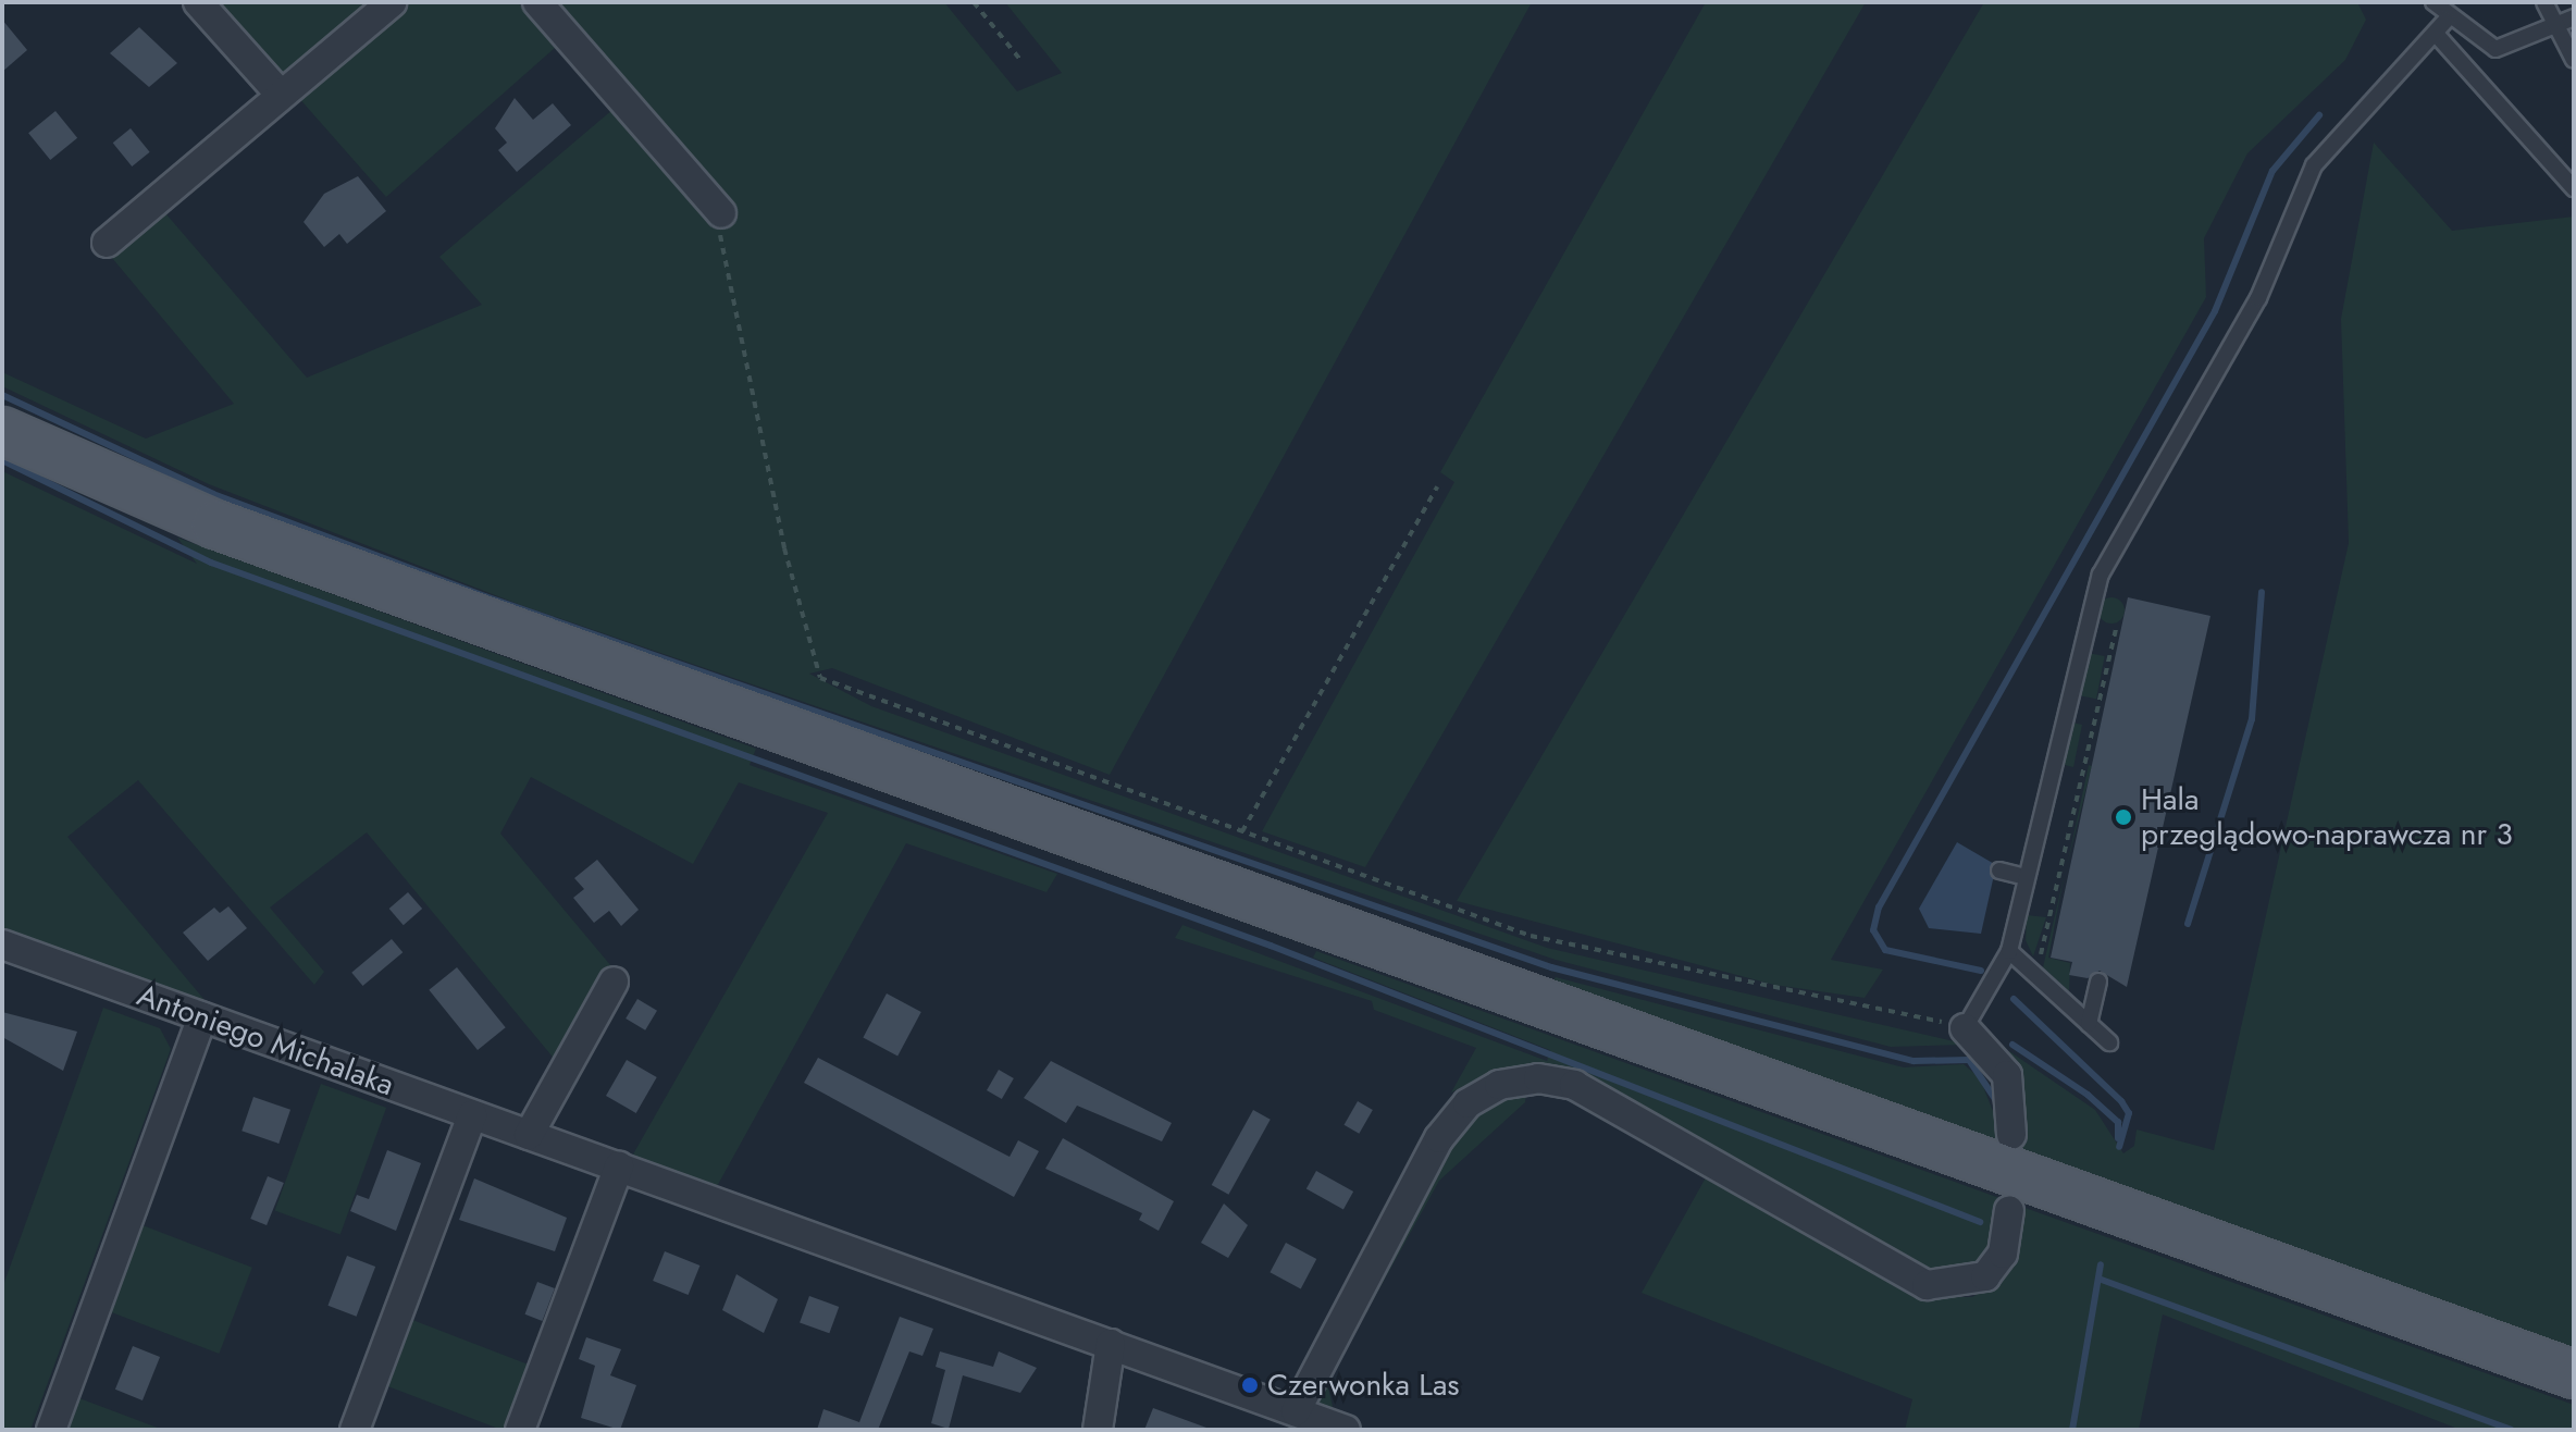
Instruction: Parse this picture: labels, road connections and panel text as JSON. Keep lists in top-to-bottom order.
{
  "streets": {
    "street": ["Antoniego Michalaka"]
  },
  "places": ["Hala przeglądowo-naprawcza nr 3", "Czerwonka Las"]
}
